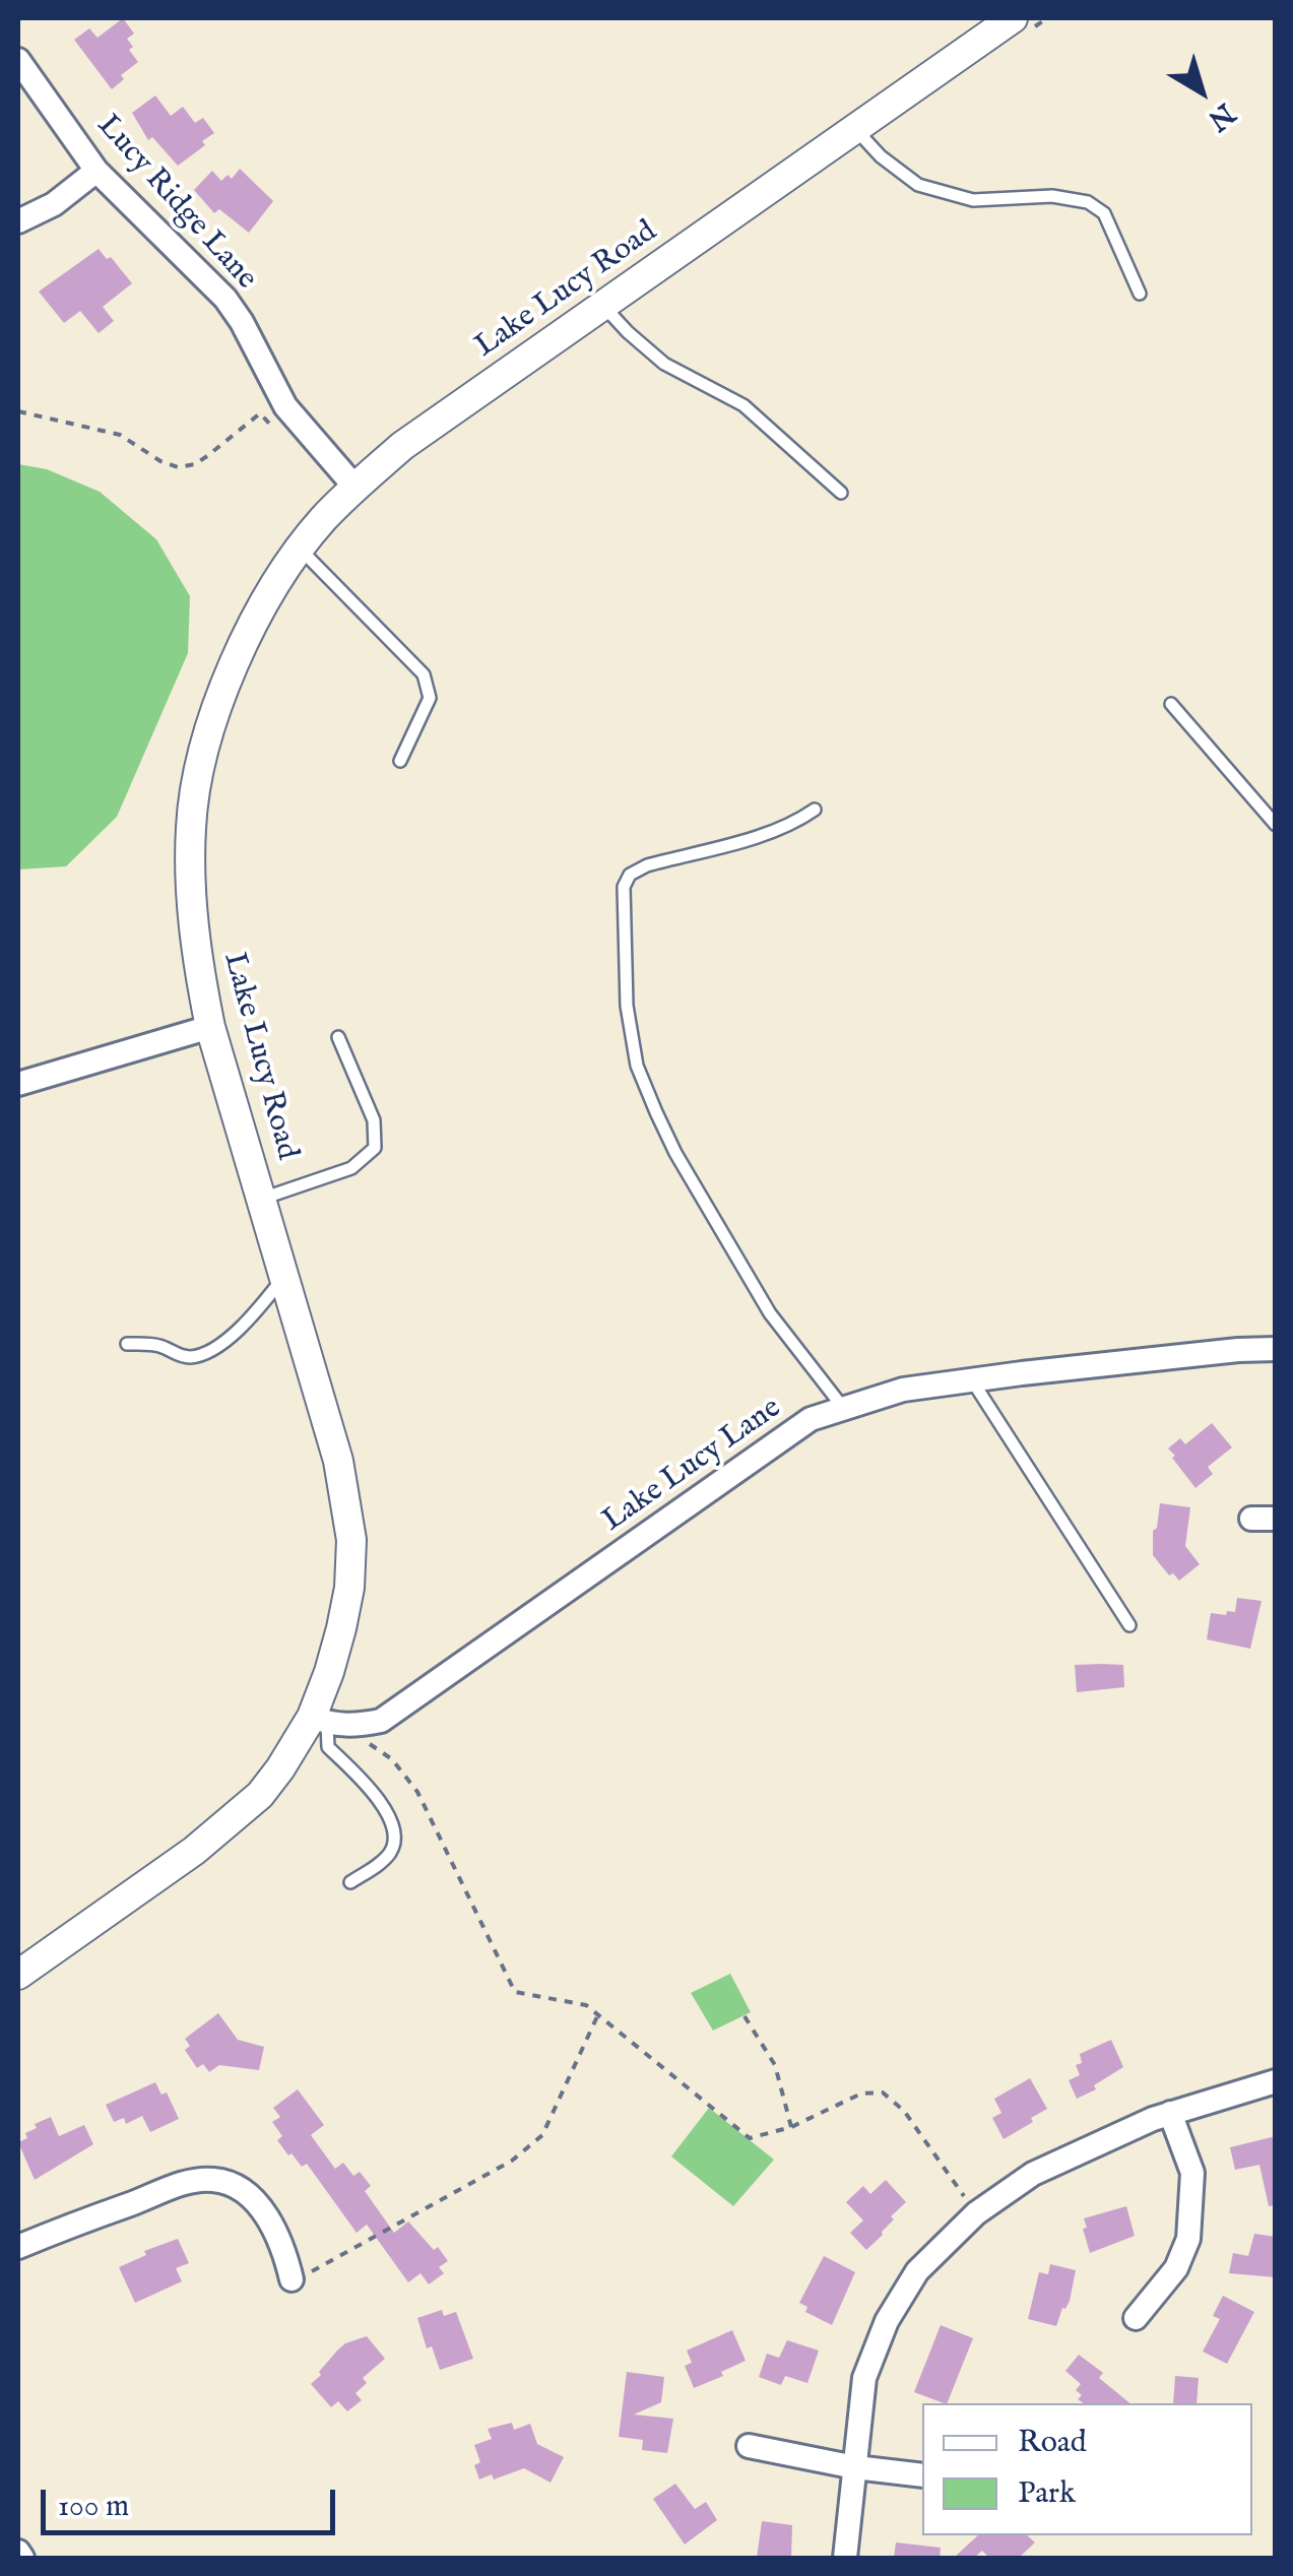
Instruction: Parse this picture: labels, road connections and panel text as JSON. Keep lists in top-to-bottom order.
{
  "streets": {
    "street": ["Lucy Ridge Lane", "Lake Lucy Road", "Lake Lucy Lane"]
  },
  "crossings": [
    ["Lucy Ridge Lane", "Lake Lucy Road"],
    ["Lake Lucy Road", "Lake Lucy Lane"]
  ],
  "legend": ["Road", "Park"],
  "scale_bar": "100 m",
  "north": "bottom right"
}
